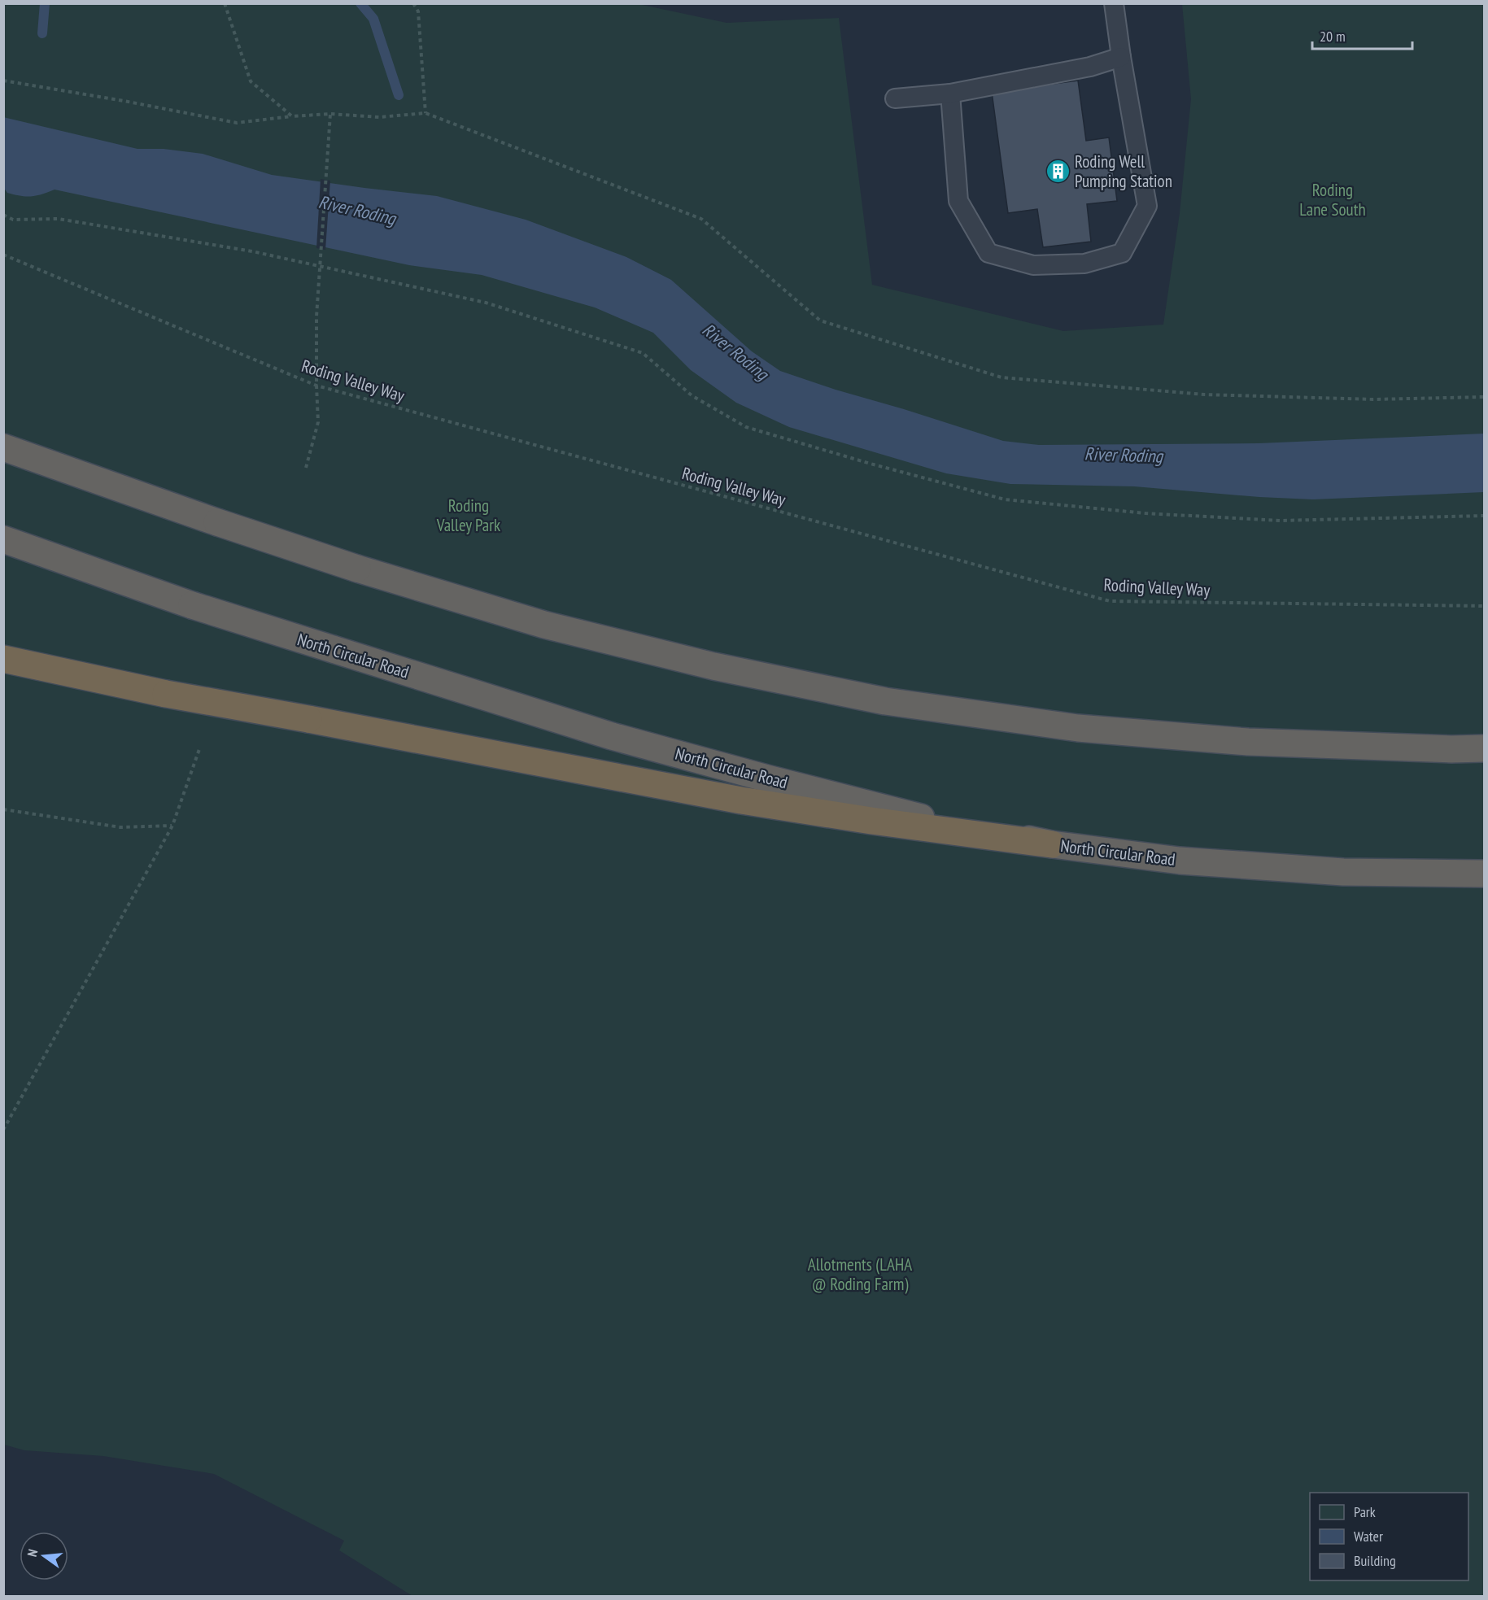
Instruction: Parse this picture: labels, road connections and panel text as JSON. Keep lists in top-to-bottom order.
{
  "streets": {
    "highway": ["North Circular Road"],
    "path": ["Roding Valley Way"]
  },
  "water": ["River Roding"],
  "parks": ["Roding Lane South", "Roding Valley Park", "Allotments (LAHA @ Roding Farm)"],
  "places": {
    "building": ["Roding Well Pumping Station"]
  },
  "legend": ["Park", "Water", "Building"],
  "scale_bar": "20 m",
  "north": "left"
}
